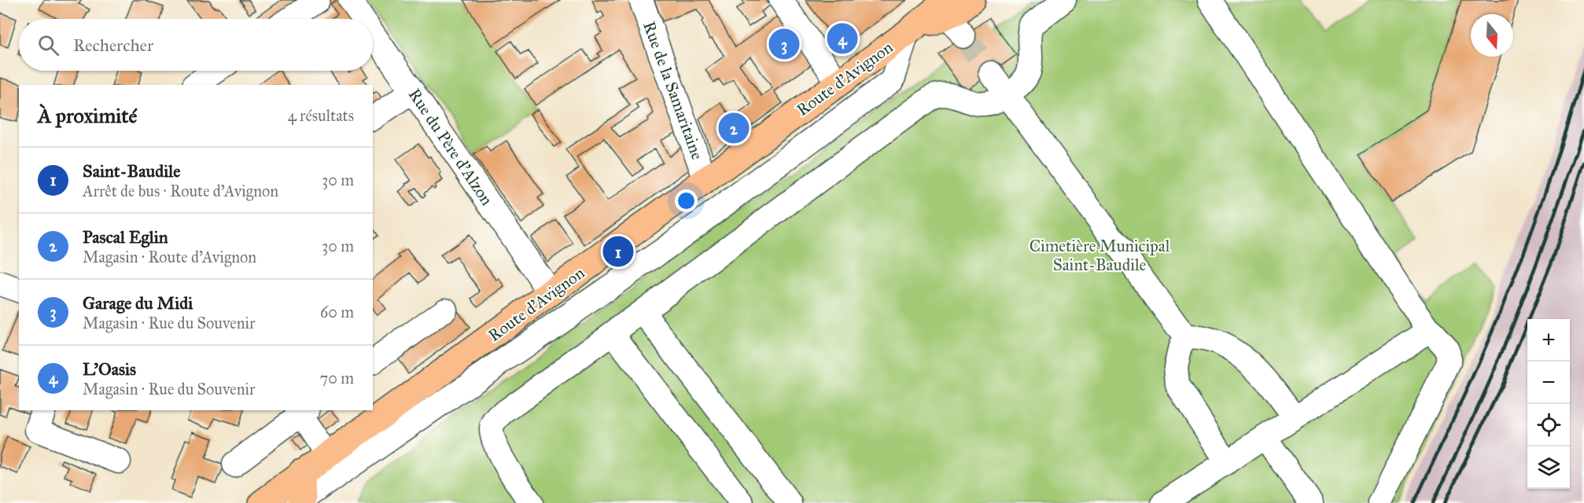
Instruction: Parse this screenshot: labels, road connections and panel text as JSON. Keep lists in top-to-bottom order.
{
  "streets": {
    "main road": ["Route d'Avignon"],
    "street": ["Rue de la Samaritaine", "Rue du Père d'Alzon"]
  },
  "crossings": [
    ["Route d'Avignon", "Rue de la Samaritaine"],
    ["Route d'Avignon", "Rue du Père d'Alzon"]
  ],
  "parks": ["Cimetière Municipal Saint-Baudile"],
  "north": "bottom",
  "page": {
    "search": "Rechercher",
    "pins": [
      "4",
      "3",
      "2",
      "1"
    ],
    "heading": ["À proximité", "4 résultats"],
    "list": [
      {
        "mark": "1",
        "name": "Saint-Baudile",
        "note": "Arrêt de bus · Route d'Avignon",
        "value": "30 m"
      },
      {
        "mark": "2",
        "name": "Pascal Eglin",
        "note": "Magasin · Route d'Avignon",
        "value": "30 m"
      },
      {
        "mark": "3",
        "name": "Garage du Midi",
        "note": "Magasin · Rue du Souvenir",
        "value": "60 m"
      },
      {
        "mark": "4",
        "name": "L'Oasis",
        "note": "Magasin · Rue du Souvenir",
        "value": "70 m"
      }
    ],
    "map_buttons": ["+", "−"]
  }
}
